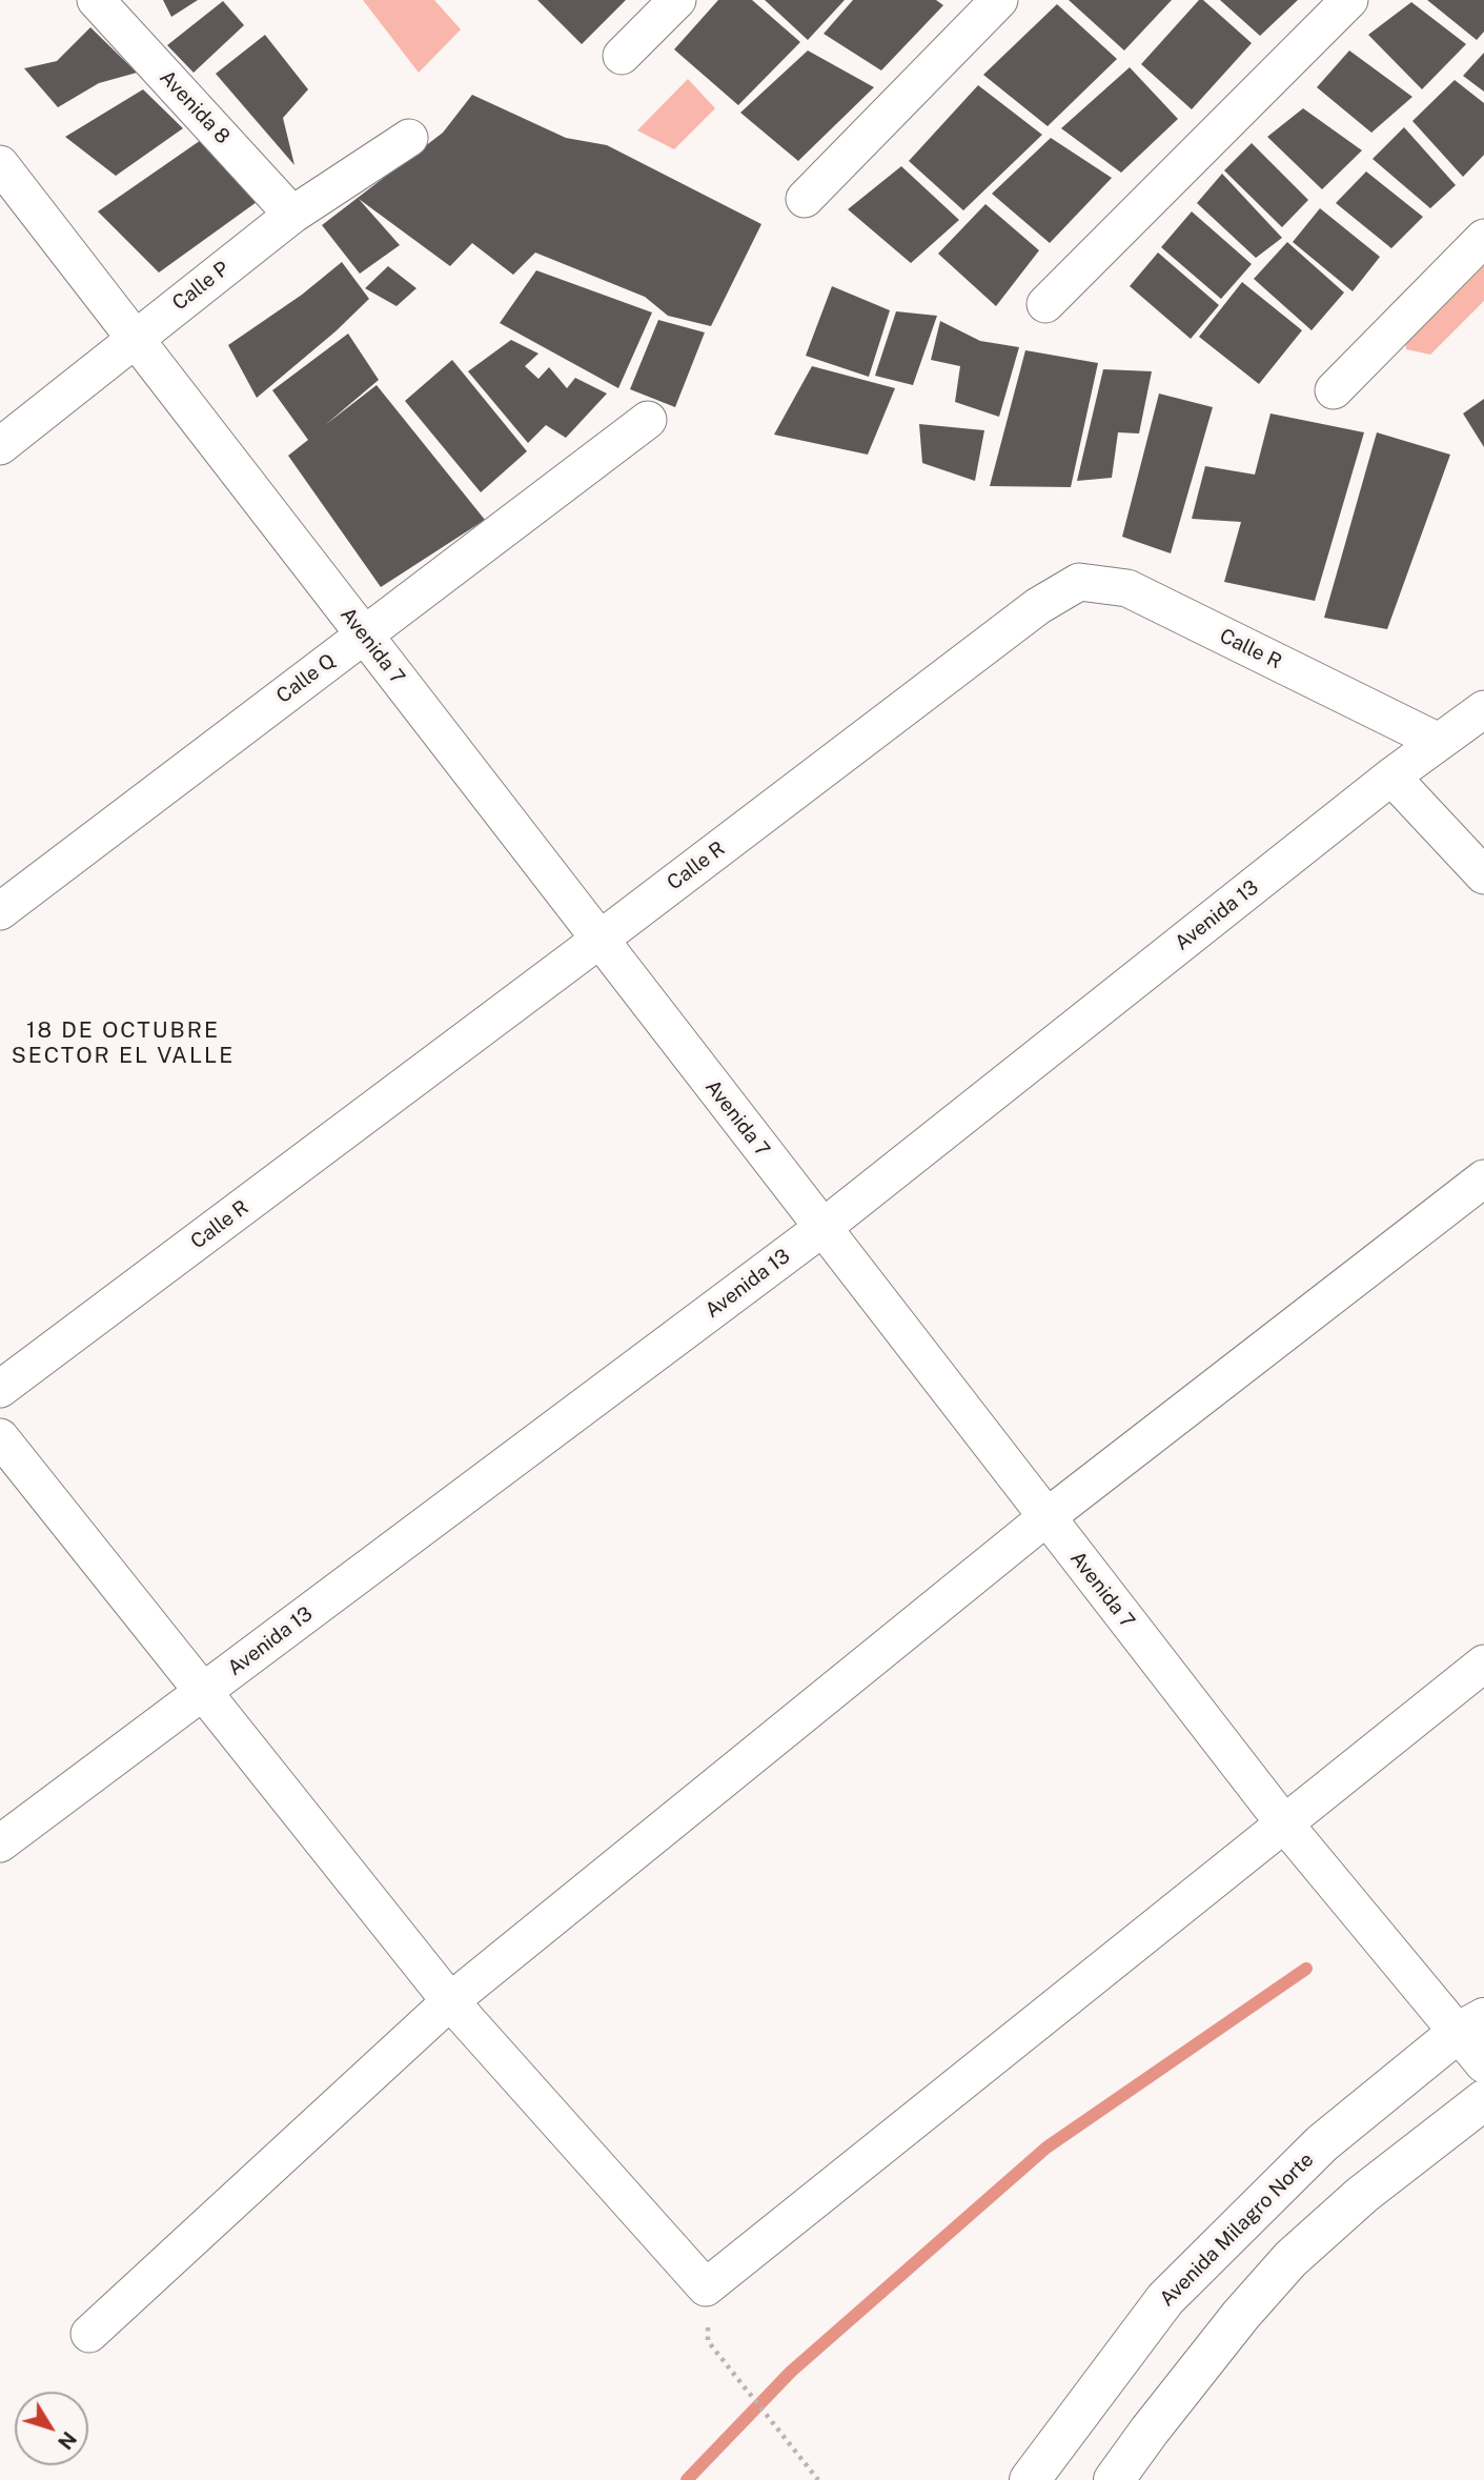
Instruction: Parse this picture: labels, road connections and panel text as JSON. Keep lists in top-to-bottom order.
{
  "streets": {
    "main road": ["Avenida Milagro Norte"],
    "street": [
      "Avenida 8",
      "Calle P",
      "Avenida 7",
      "Calle R",
      "Calle Q",
      "Avenida 13"
    ]
  },
  "crossings": [
    ["Avenida 8", "Calle P"],
    ["Calle P", "Avenida 7"],
    ["Avenida 7", "Calle R"],
    ["Avenida 7", "Calle Q"],
    ["Avenida 7", "Avenida 13"],
    ["Avenida 7", "Avenida Milagro Norte"],
    ["Calle R", "Avenida 13"]
  ],
  "districts": ["18 DE OCTUBRE SECTOR EL VALLE"],
  "north": "bottom right"
}
